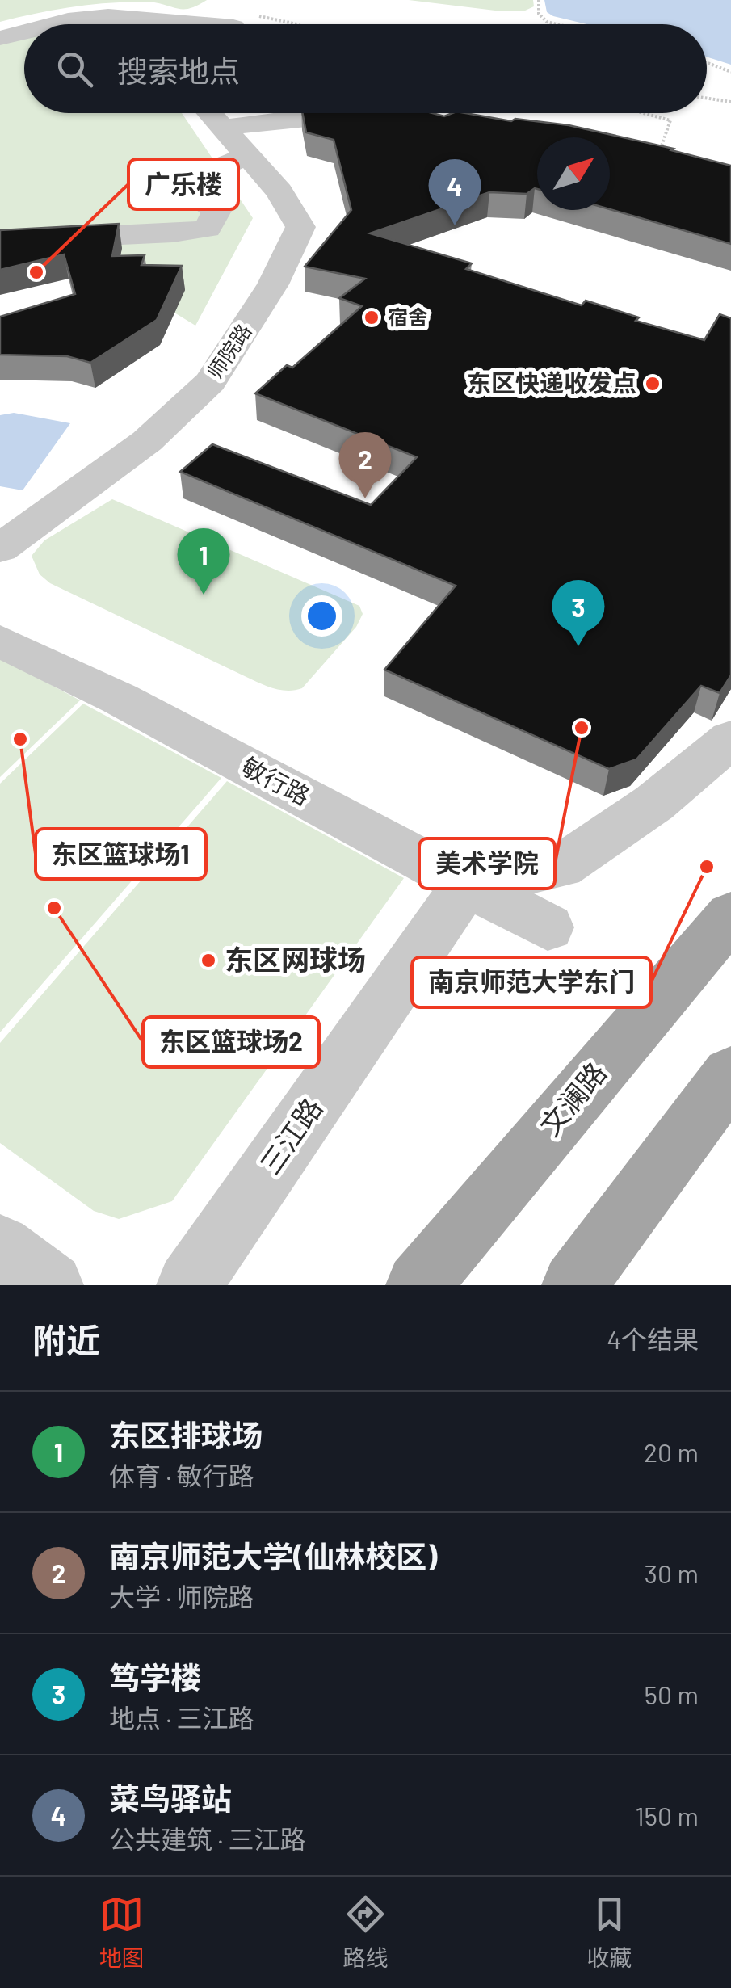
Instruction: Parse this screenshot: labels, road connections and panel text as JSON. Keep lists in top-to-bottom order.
{
  "streets": {
    "main road": ["文澜路"],
    "street": ["师院路", "敏行路", "三江路"]
  },
  "crossings": [
    ["敏行路", "三江路"]
  ],
  "places": [
    "广乐楼",
    "宿舍",
    "东区快递收发点",
    "美术学院",
    "东区篮球场1",
    "南京师范大学东门",
    "东区篮球场2",
    "东区网球场"
  ],
  "north": "top right",
  "page": {
    "search": "搜索地点",
    "pins": [
      "4",
      "2",
      "1",
      "3"
    ],
    "heading": ["附近", "4个结果"],
    "list": [
      {
        "mark": "1",
        "name": "东区排球场",
        "note": "体育 · 敏行路",
        "value": "20 m"
      },
      {
        "mark": "2",
        "name": "南京师范大学(仙林校区)",
        "note": "大学 · 师院路",
        "value": "30 m"
      },
      {
        "mark": "3",
        "name": "笃学楼",
        "note": "地点 · 三江路",
        "value": "50 m"
      },
      {
        "mark": "4",
        "name": "菜鸟驿站",
        "note": "公共建筑 · 三江路",
        "value": "150 m"
      }
    ],
    "nav": ["地图", "路线", "收藏"]
  }
}
